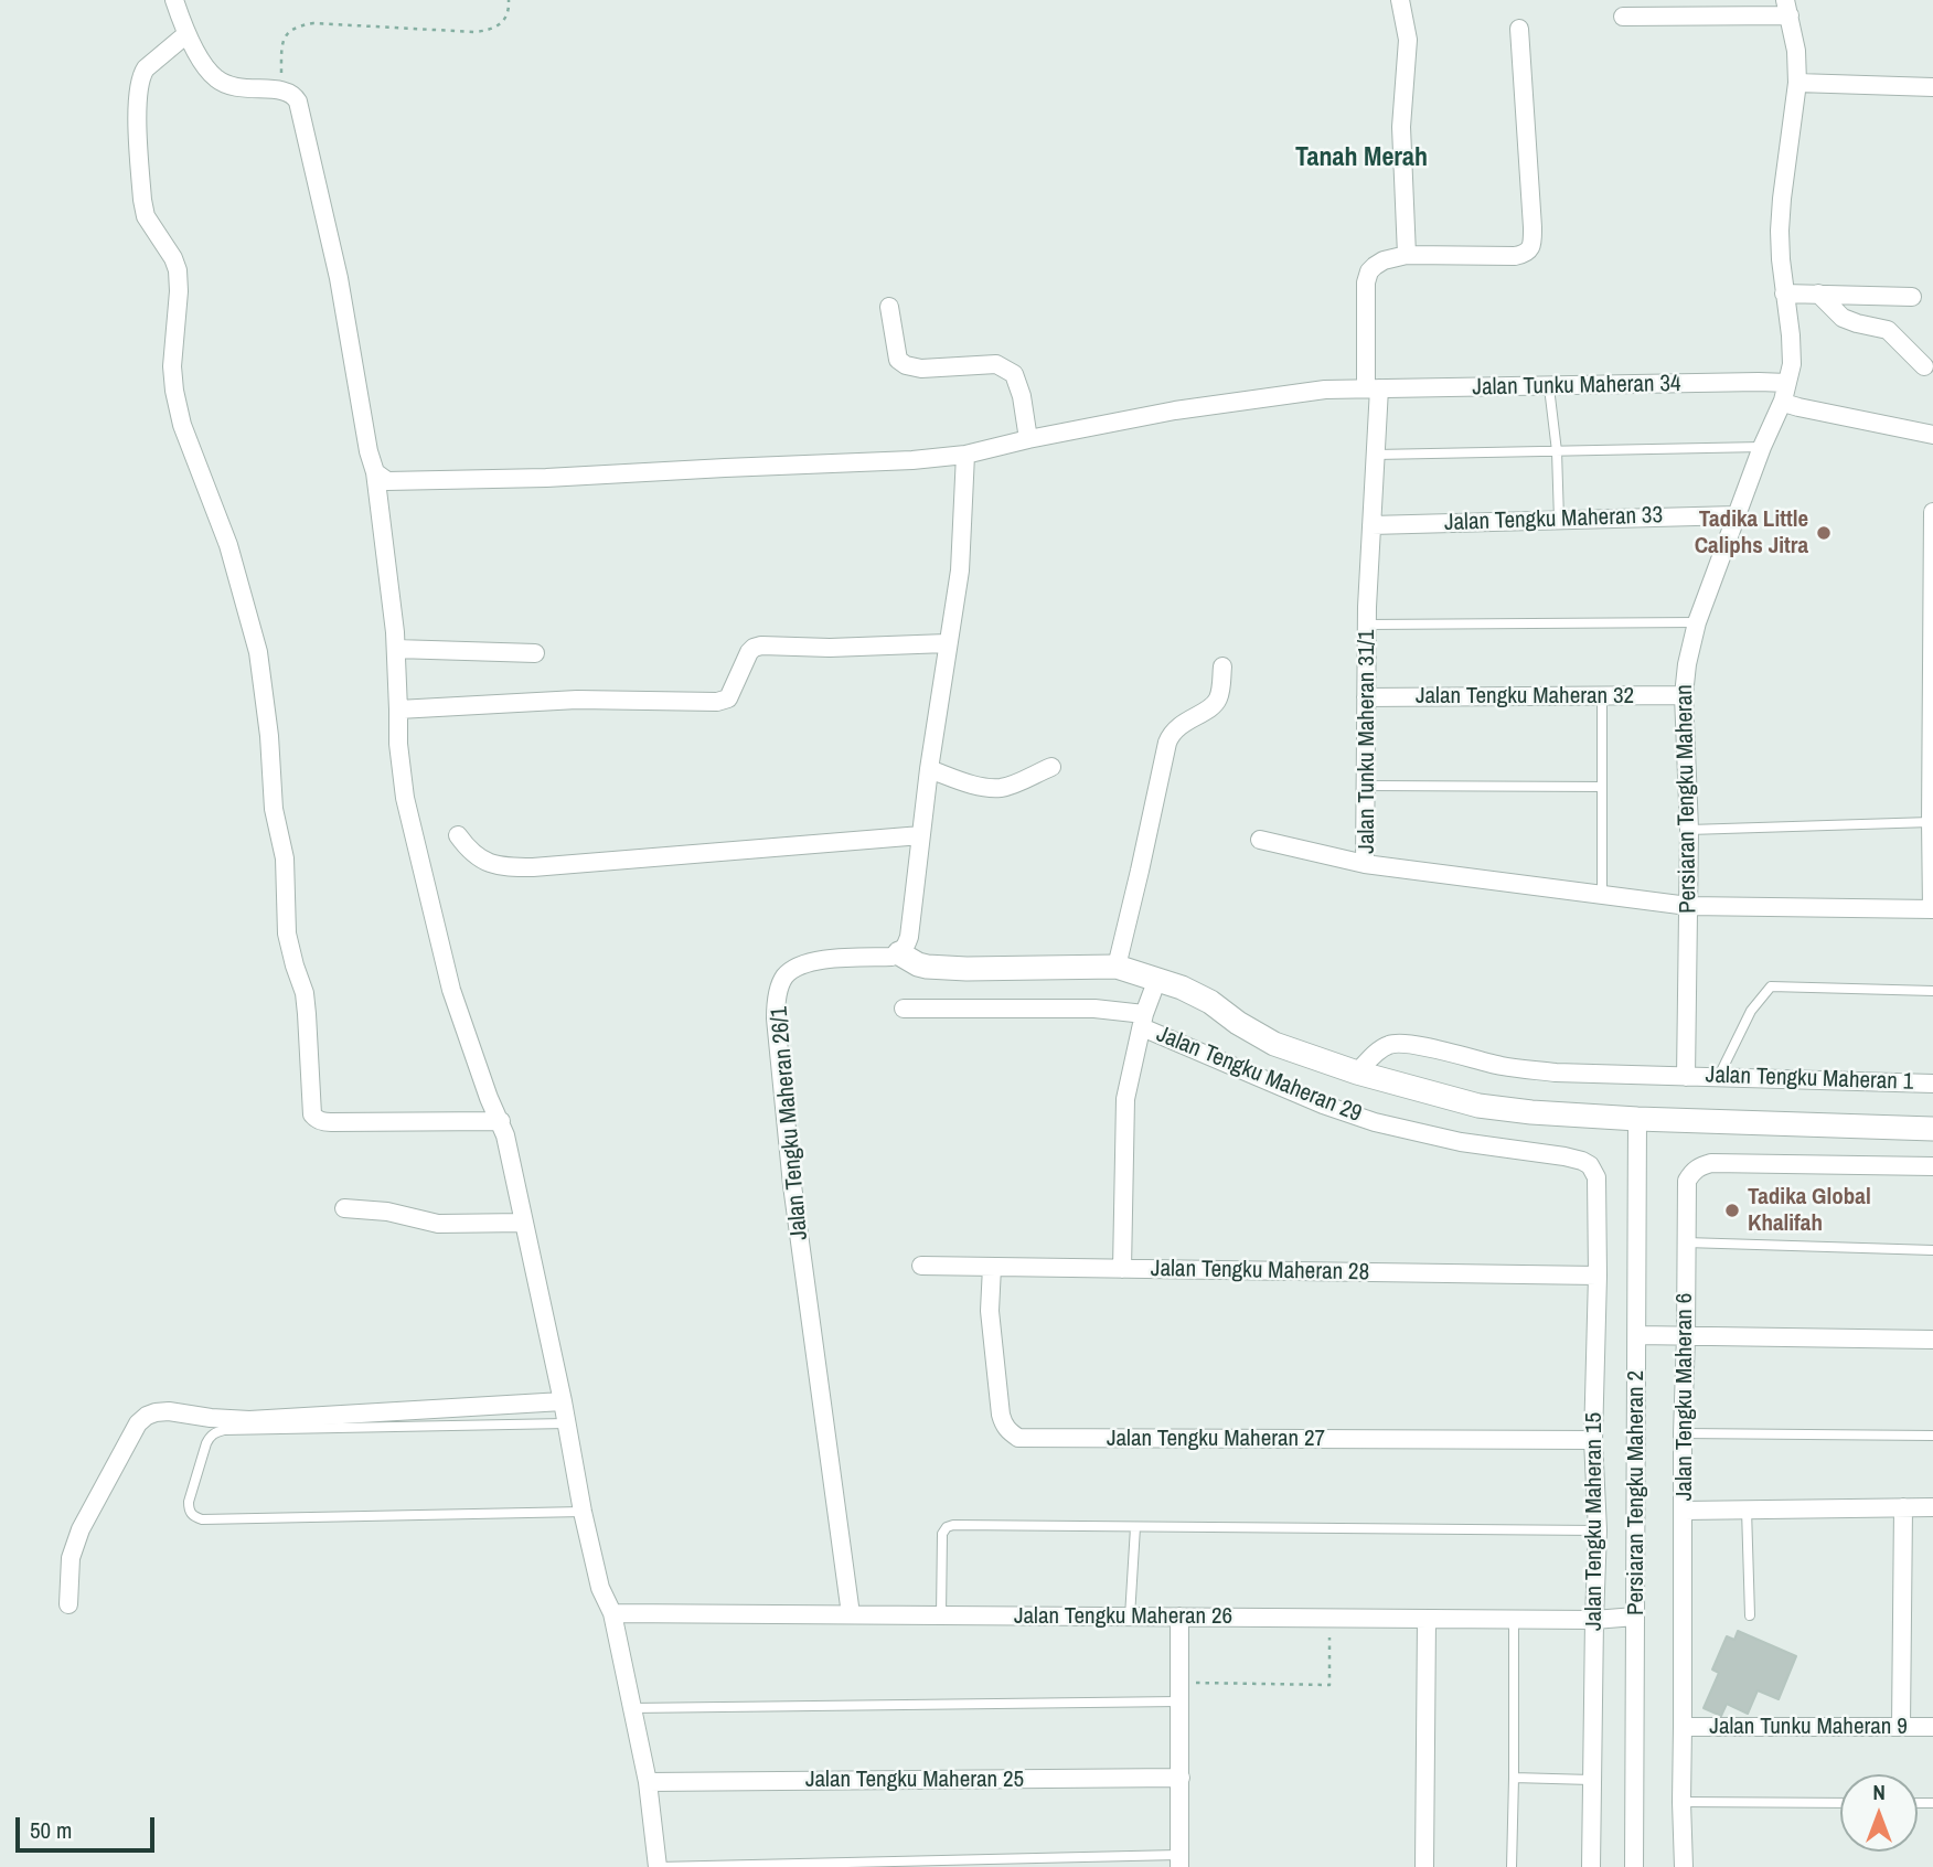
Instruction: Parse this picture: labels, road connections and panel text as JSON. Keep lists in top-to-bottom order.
{
  "streets": {
    "street": [
      "Jalan Tunku Maheran 34",
      "Jalan Tengku Maheran 33",
      "Jalan Tengku Maheran 32",
      "Jalan Tunku Maheran 31/1",
      "Persiaran Tengku Maheran",
      "Jalan Tengku Maheran 29",
      "Jalan Tengku Maheran 1",
      "Jalan Tengku Maheran 26/1",
      "Jalan Tengku Maheran 28",
      "Jalan Tengku Maheran 6",
      "Jalan Tengku Maheran 27",
      "Persiaran Tengku Maheran 2",
      "Jalan Tengku Maheran 15",
      "Jalan Tengku Maheran 26",
      "Jalan Tunku Maheran 9",
      "Jalan Tengku Maheran 25"
    ]
  },
  "crossings": [
    ["Jalan Tunku Maheran 34", "Jalan Tunku Maheran 31/1"],
    ["Jalan Tunku Maheran 34", "Persiaran Tengku Maheran"],
    ["Jalan Tengku Maheran 33", "Jalan Tunku Maheran 31/1"],
    ["Jalan Tengku Maheran 33", "Persiaran Tengku Maheran"],
    ["Jalan Tengku Maheran 32", "Jalan Tunku Maheran 31/1"],
    ["Jalan Tengku Maheran 32", "Persiaran Tengku Maheran"],
    ["Jalan Tunku Maheran 31/1", "Persiaran Tengku Maheran"],
    ["Persiaran Tengku Maheran", "Jalan Tengku Maheran 1"],
    ["Jalan Tengku Maheran 29", "Jalan Tengku Maheran 15"],
    ["Jalan Tengku Maheran 26/1", "Jalan Tengku Maheran 26"],
    ["Jalan Tengku Maheran 28", "Jalan Tengku Maheran 27"],
    ["Jalan Tengku Maheran 28", "Jalan Tengku Maheran 15"],
    ["Jalan Tengku Maheran 6", "Jalan Tunku Maheran 9"],
    ["Jalan Tengku Maheran 27", "Jalan Tengku Maheran 15"],
    ["Persiaran Tengku Maheran 2", "Jalan Tengku Maheran 26"],
    ["Jalan Tengku Maheran 15", "Jalan Tengku Maheran 26"]
  ],
  "districts": ["Tanah Merah"],
  "places": ["Tadika Little Caliphs Jitra", "Tadika Global Khalifah"],
  "scale_bar": "50 m",
  "north": "top"
}
